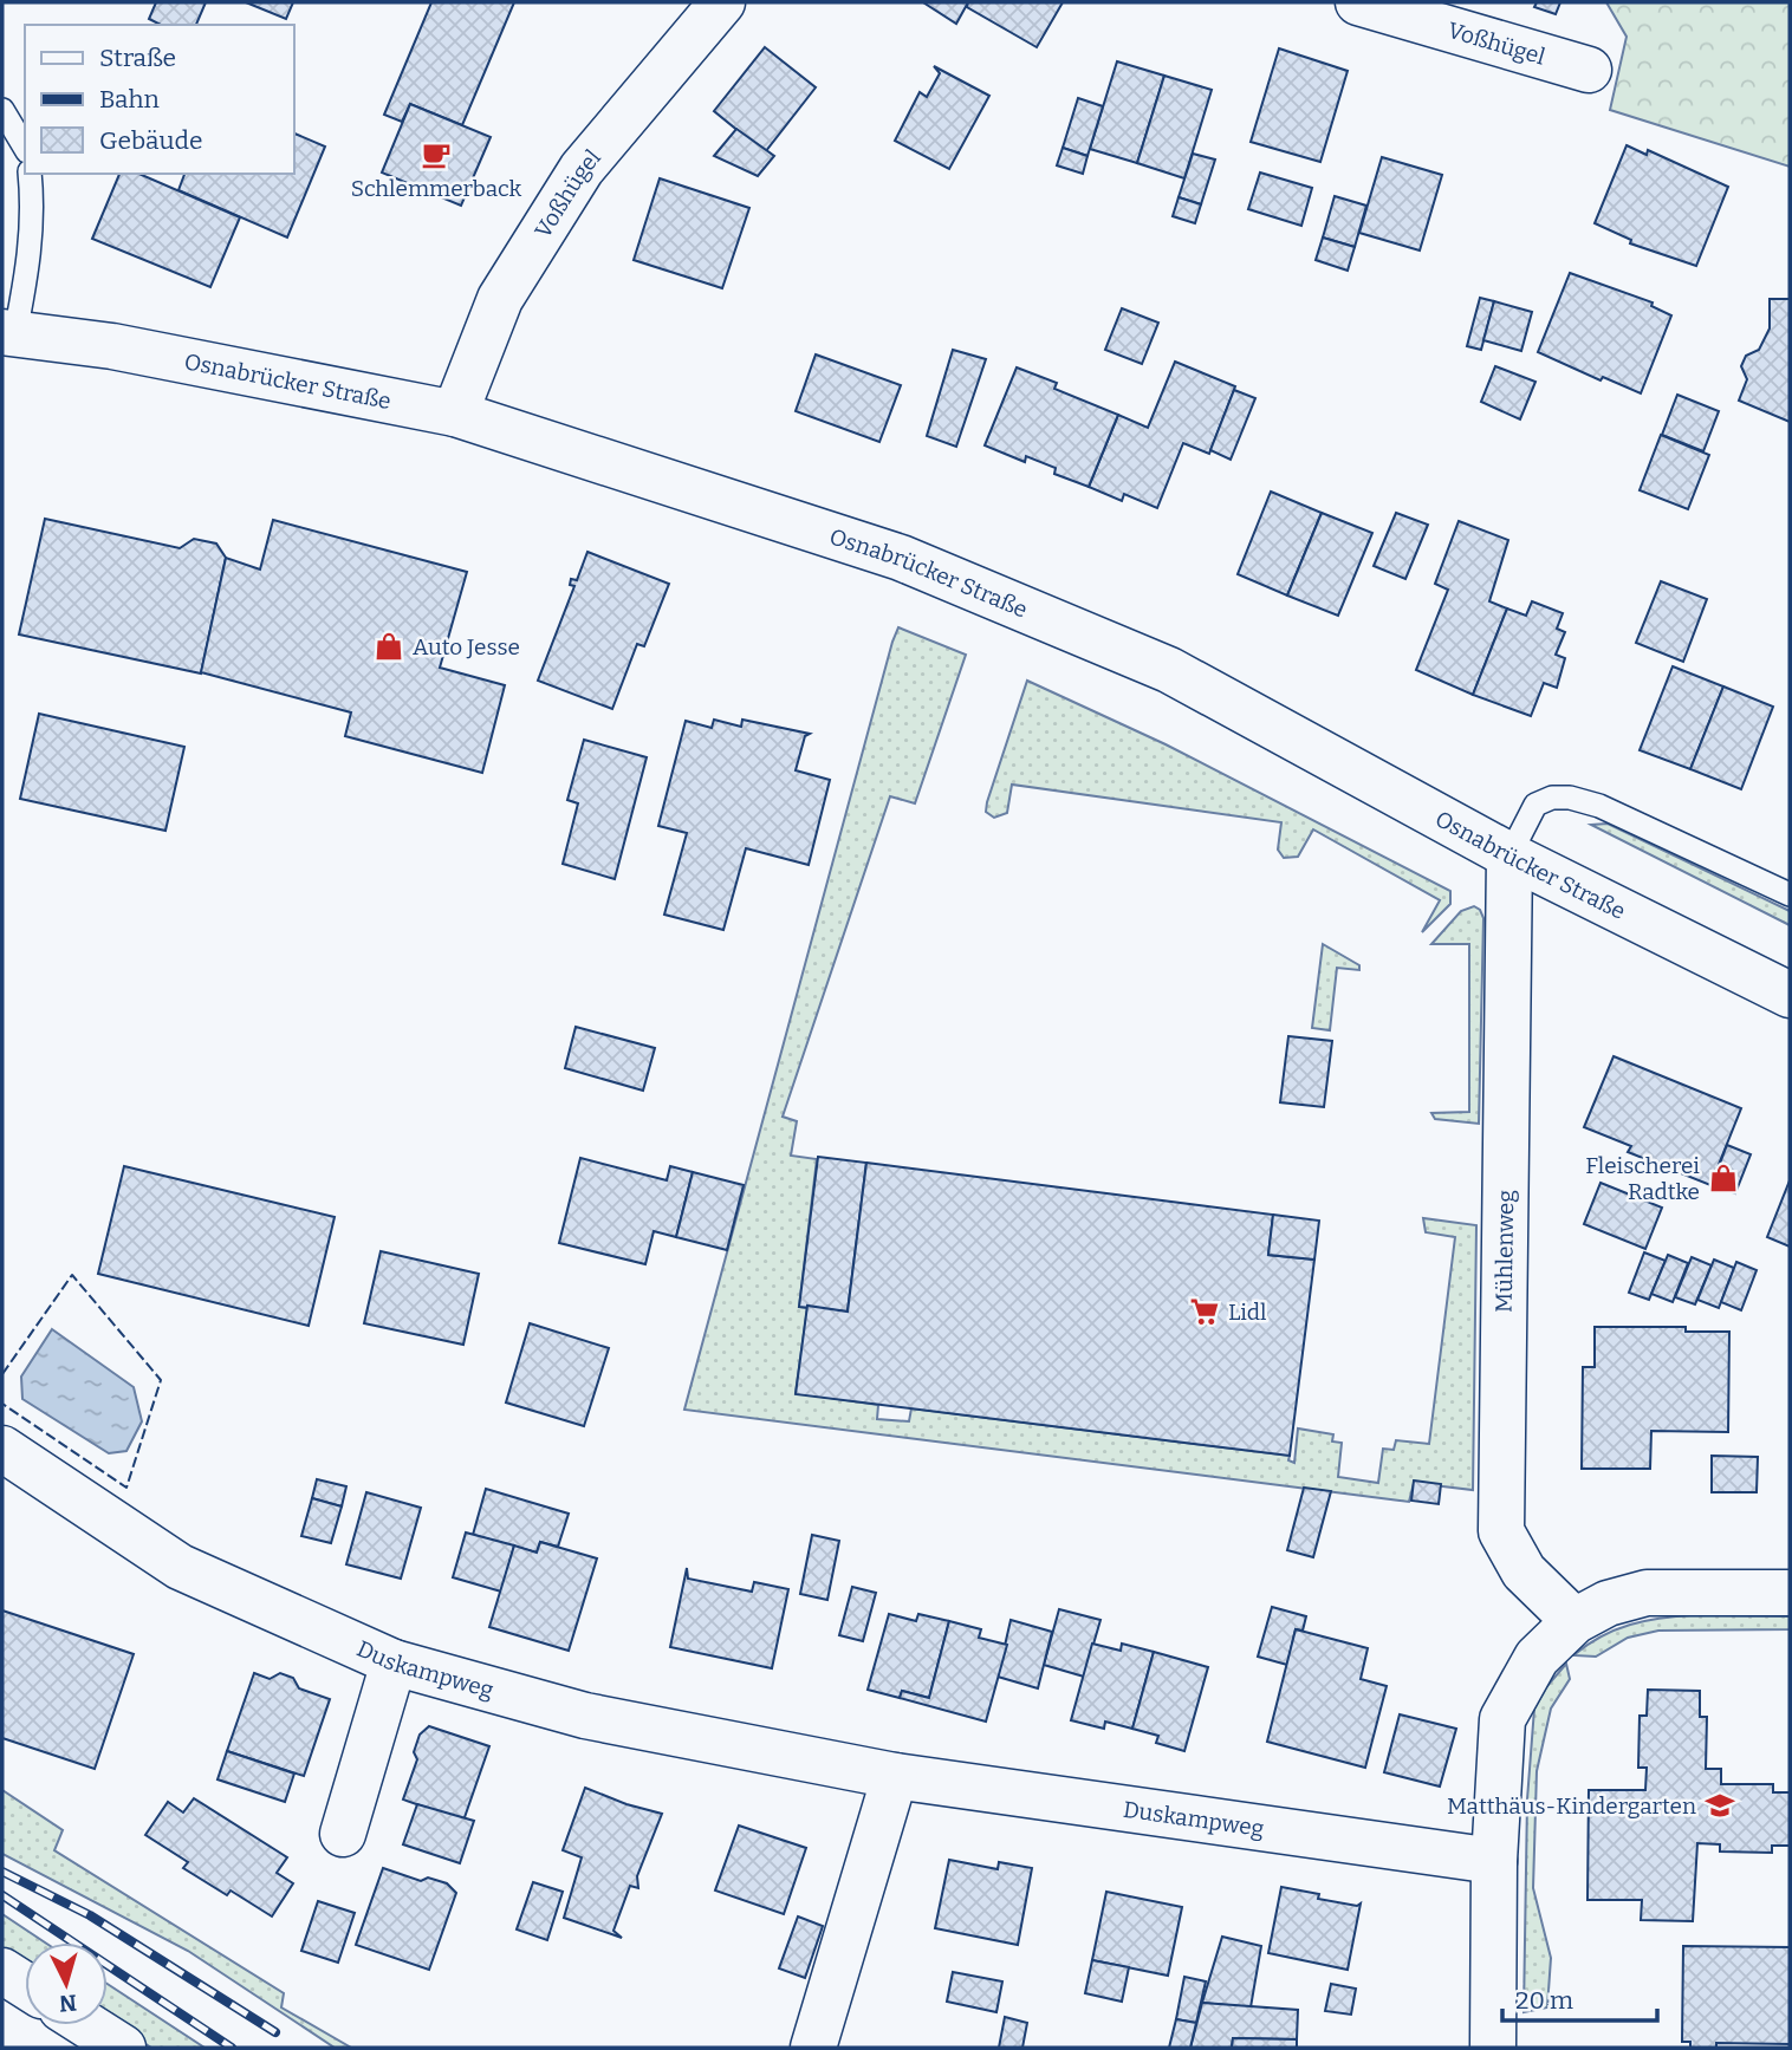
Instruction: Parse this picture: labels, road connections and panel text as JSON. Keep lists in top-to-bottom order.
{
  "streets": {
    "street": [
      "Voßhügel",
      "Osnabrücker Straße",
      "Mühlenweg",
      "Duskampweg"
    ]
  },
  "crossings": [
    ["Voßhügel", "Osnabrücker Straße"],
    ["Osnabrücker Straße", "Mühlenweg"]
  ],
  "places": {
    "cafe": ["Schlemmerback"],
    "shop": ["Auto Jesse", "Fleischerei Radtke"],
    "supermarket": ["Lidl"],
    "school or university": ["Matthäus-Kindergarten"]
  },
  "legend": ["Straße", "Bahn", "Gebäude"],
  "scale_bar": "20 m",
  "north": "bottom"
}
